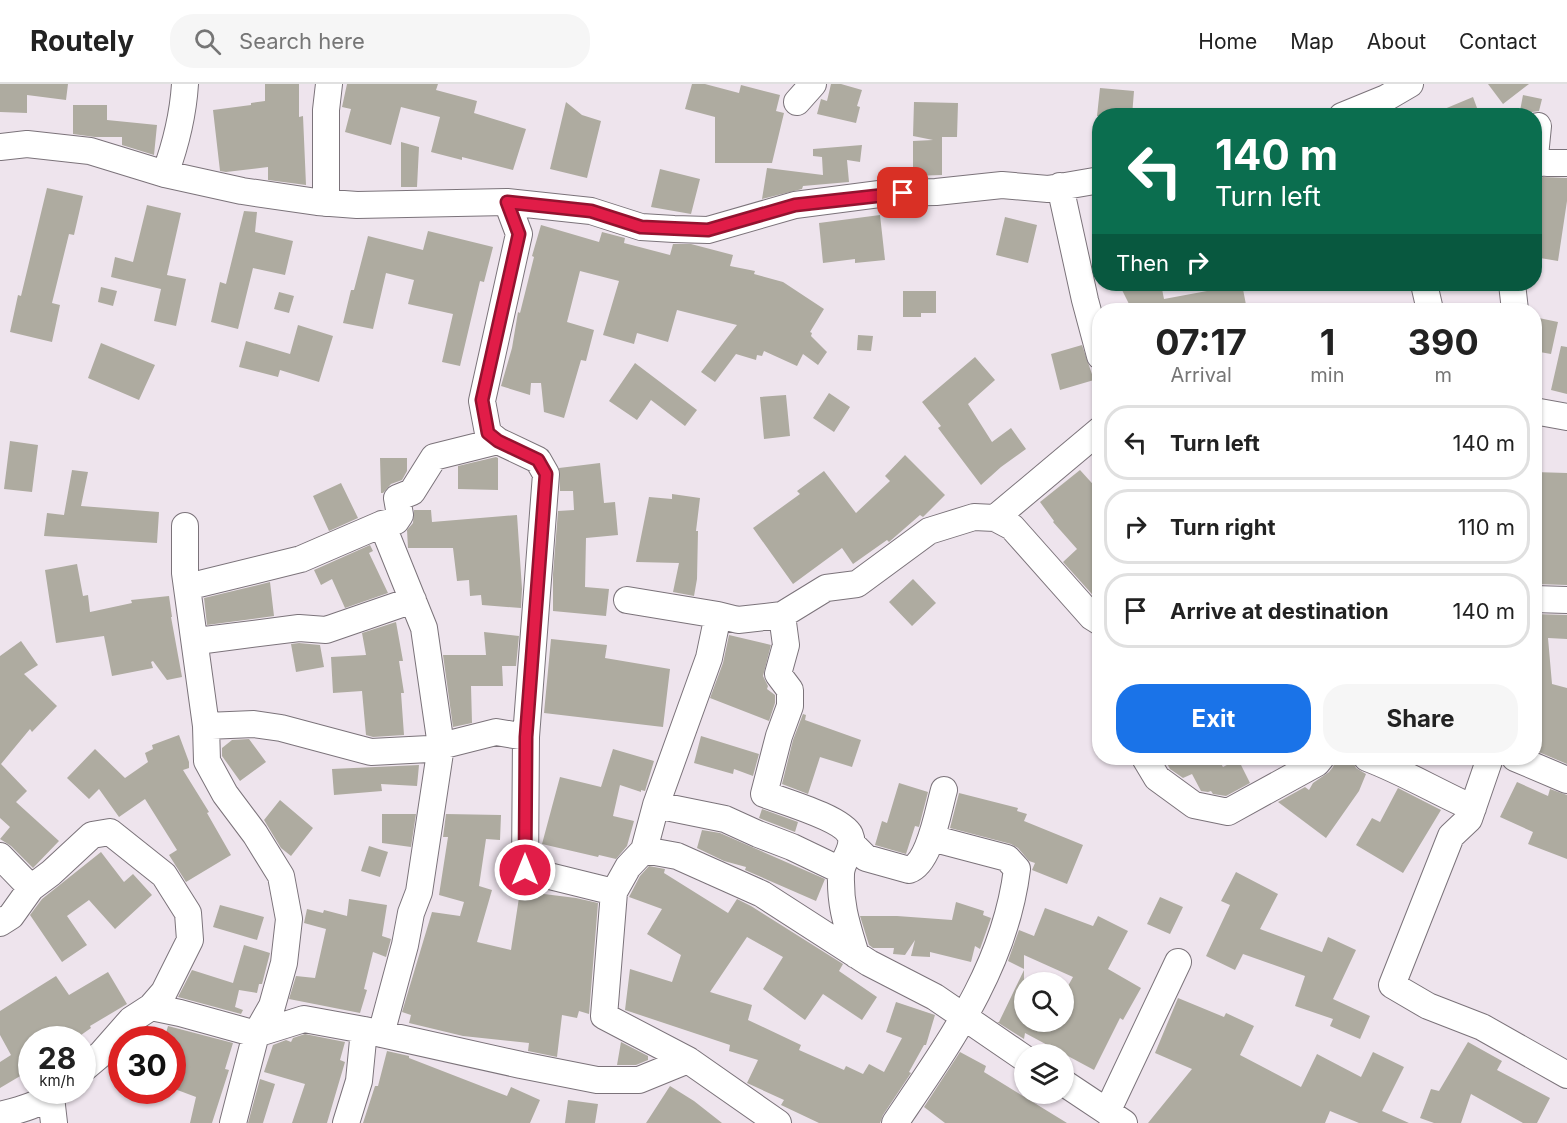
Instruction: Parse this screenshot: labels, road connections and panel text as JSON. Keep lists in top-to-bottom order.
{
  "page": {
    "header": "Routely",
    "search": "Search here",
    "nav": [
      "Home",
      "Map",
      "About",
      "Contact"
    ],
    "turn": ["140 m", "Turn left"],
    "then": "Then",
    "eta": [
      "07:17",
      "Arrival",
      "1",
      "min",
      "390",
      "m"
    ],
    "list": [
      {
        "name": "Turn left",
        "value": "140 m"
      },
      {
        "name": "Turn right",
        "value": "110 m"
      },
      {
        "name": "Arrive at destination",
        "value": "140 m"
      }
    ],
    "buttons": ["Exit", "Share"],
    "speed": "28 km/h",
    "limit": "30"
  }
}
